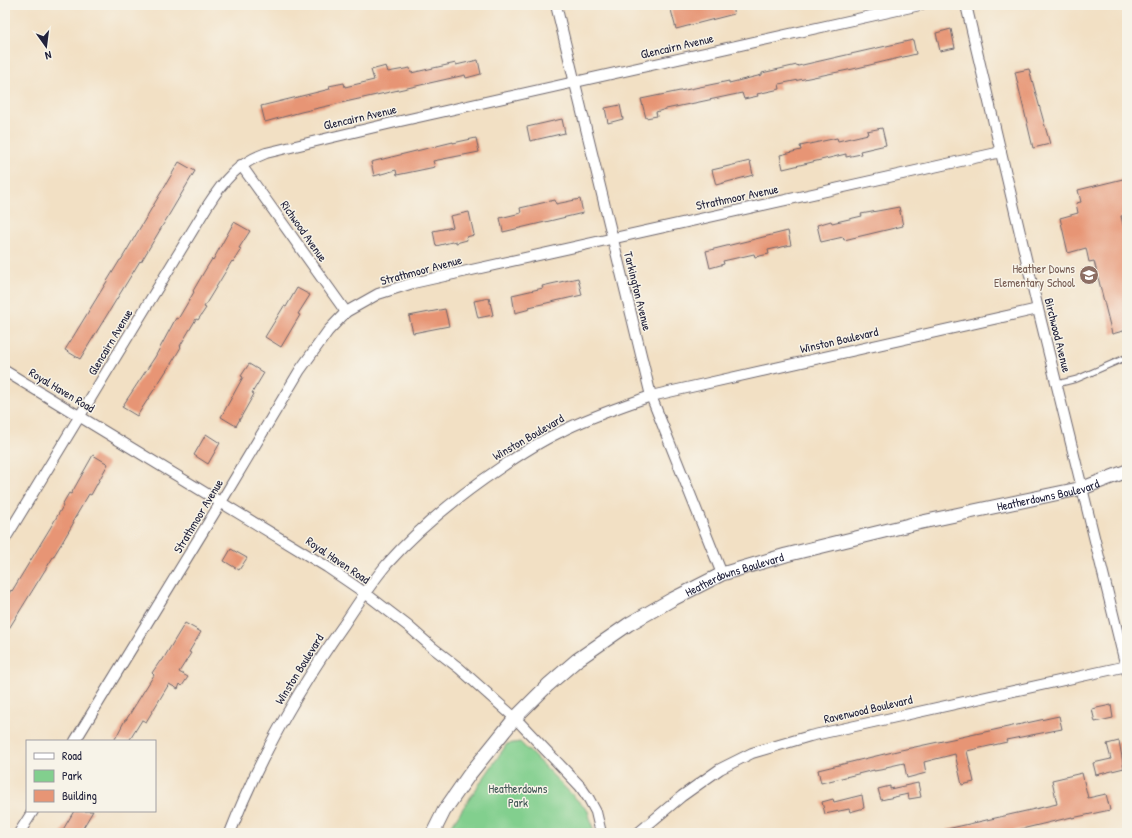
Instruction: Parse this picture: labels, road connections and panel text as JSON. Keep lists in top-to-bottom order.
{
  "streets": {
    "street": [
      "Glencairn Avenue",
      "Strathmoor Avenue",
      "Richwood Avenue",
      "Tarkington Avenue",
      "Birchwood Avenue",
      "Winston Boulevard",
      "Royal Haven Road",
      "Heatherdowns Boulevard",
      "Ravenwood Boulevard"
    ]
  },
  "crossings": [
    ["Glencairn Avenue", "Richwood Avenue"],
    ["Glencairn Avenue", "Tarkington Avenue"],
    ["Glencairn Avenue", "Royal Haven Road"],
    ["Strathmoor Avenue", "Richwood Avenue"],
    ["Strathmoor Avenue", "Tarkington Avenue"],
    ["Strathmoor Avenue", "Birchwood Avenue"],
    ["Strathmoor Avenue", "Royal Haven Road"],
    ["Tarkington Avenue", "Winston Boulevard"],
    ["Tarkington Avenue", "Heatherdowns Boulevard"],
    ["Birchwood Avenue", "Winston Boulevard"],
    ["Birchwood Avenue", "Heatherdowns Boulevard"],
    ["Birchwood Avenue", "Ravenwood Boulevard"],
    ["Winston Boulevard", "Royal Haven Road"],
    ["Royal Haven Road", "Heatherdowns Boulevard"]
  ],
  "parks": ["Heatherdowns Park"],
  "places": {
    "school or university": ["Heather Downs Elementary School"]
  },
  "legend": ["Road", "Park", "Building"],
  "north": "bottom"
}
